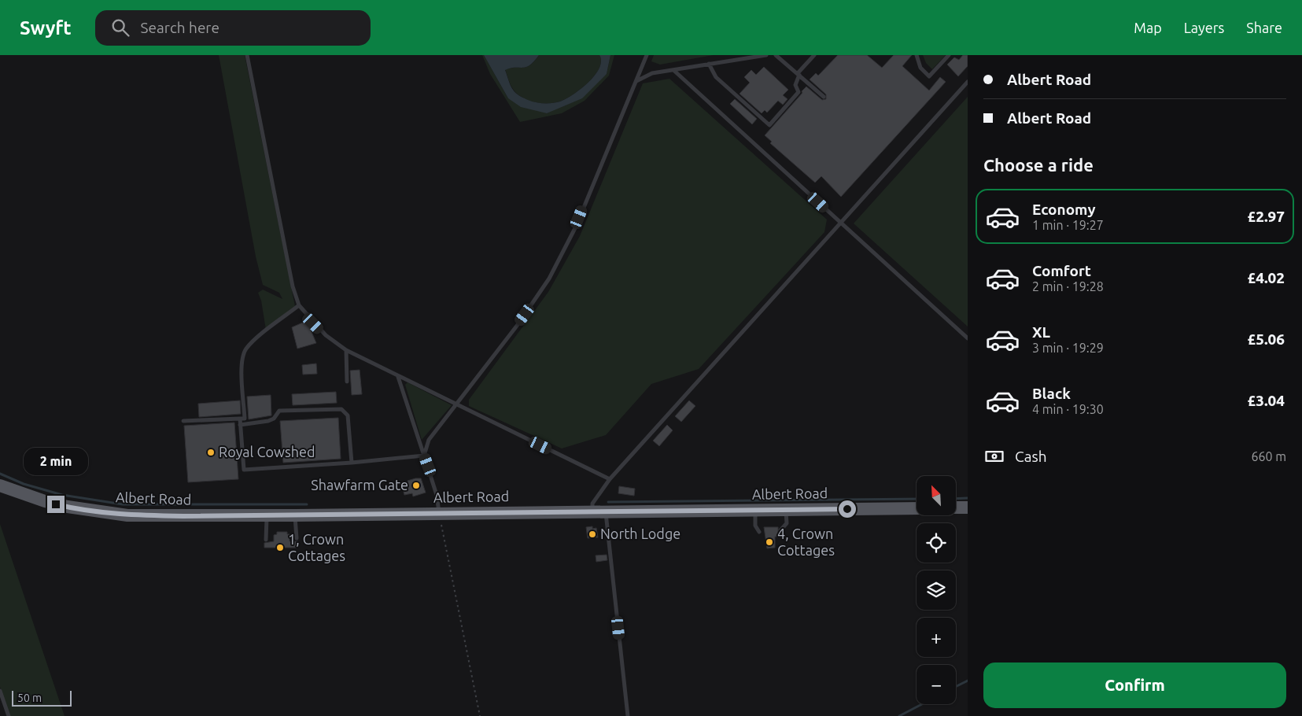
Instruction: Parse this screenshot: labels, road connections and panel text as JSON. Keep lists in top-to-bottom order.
{
  "streets": {
    "main road": ["Albert Road"]
  },
  "places": [
    "Royal Cowshed",
    "Shawfarm Gate",
    "North Lodge",
    "4, Crown Cottages",
    "1, Crown Cottages"
  ],
  "scale_bar": "50 m",
  "north": "top left",
  "page": {
    "header": "Swyft",
    "search": "Search here",
    "nav": ["Map", "Layers", "Share"],
    "banner": ["Albert Road", "Albert Road"],
    "heading": "Choose a ride",
    "list": [
      {
        "name": "Economy",
        "note": "1 min · 19:27",
        "value": "£2.97"
      },
      {
        "name": "Comfort",
        "note": "2 min · 19:28",
        "value": "£4.02"
      },
      {
        "name": "XL",
        "note": "3 min · 19:29",
        "value": "£5.06"
      },
      {
        "name": "Black",
        "note": "4 min · 19:30",
        "value": "£3.04"
      }
    ],
    "pay": ["Cash", "660 m"],
    "bubble": "2 min",
    "map_buttons": ["+", "−"],
    "buttons": "Confirm",
    "scale": "50 m"
  }
}
